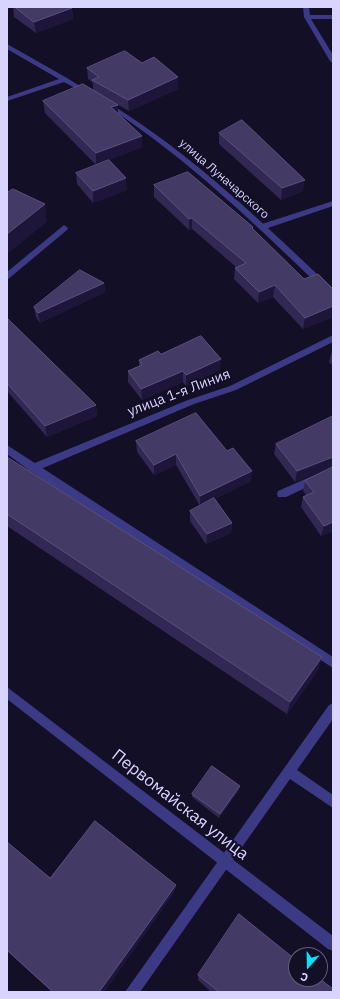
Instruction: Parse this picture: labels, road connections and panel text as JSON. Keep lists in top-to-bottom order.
{
  "streets": {
    "street": ["улица Луначарского", "улица 1-я Линия", "Первомайская улица"]
  },
  "north": "bottom"
}
